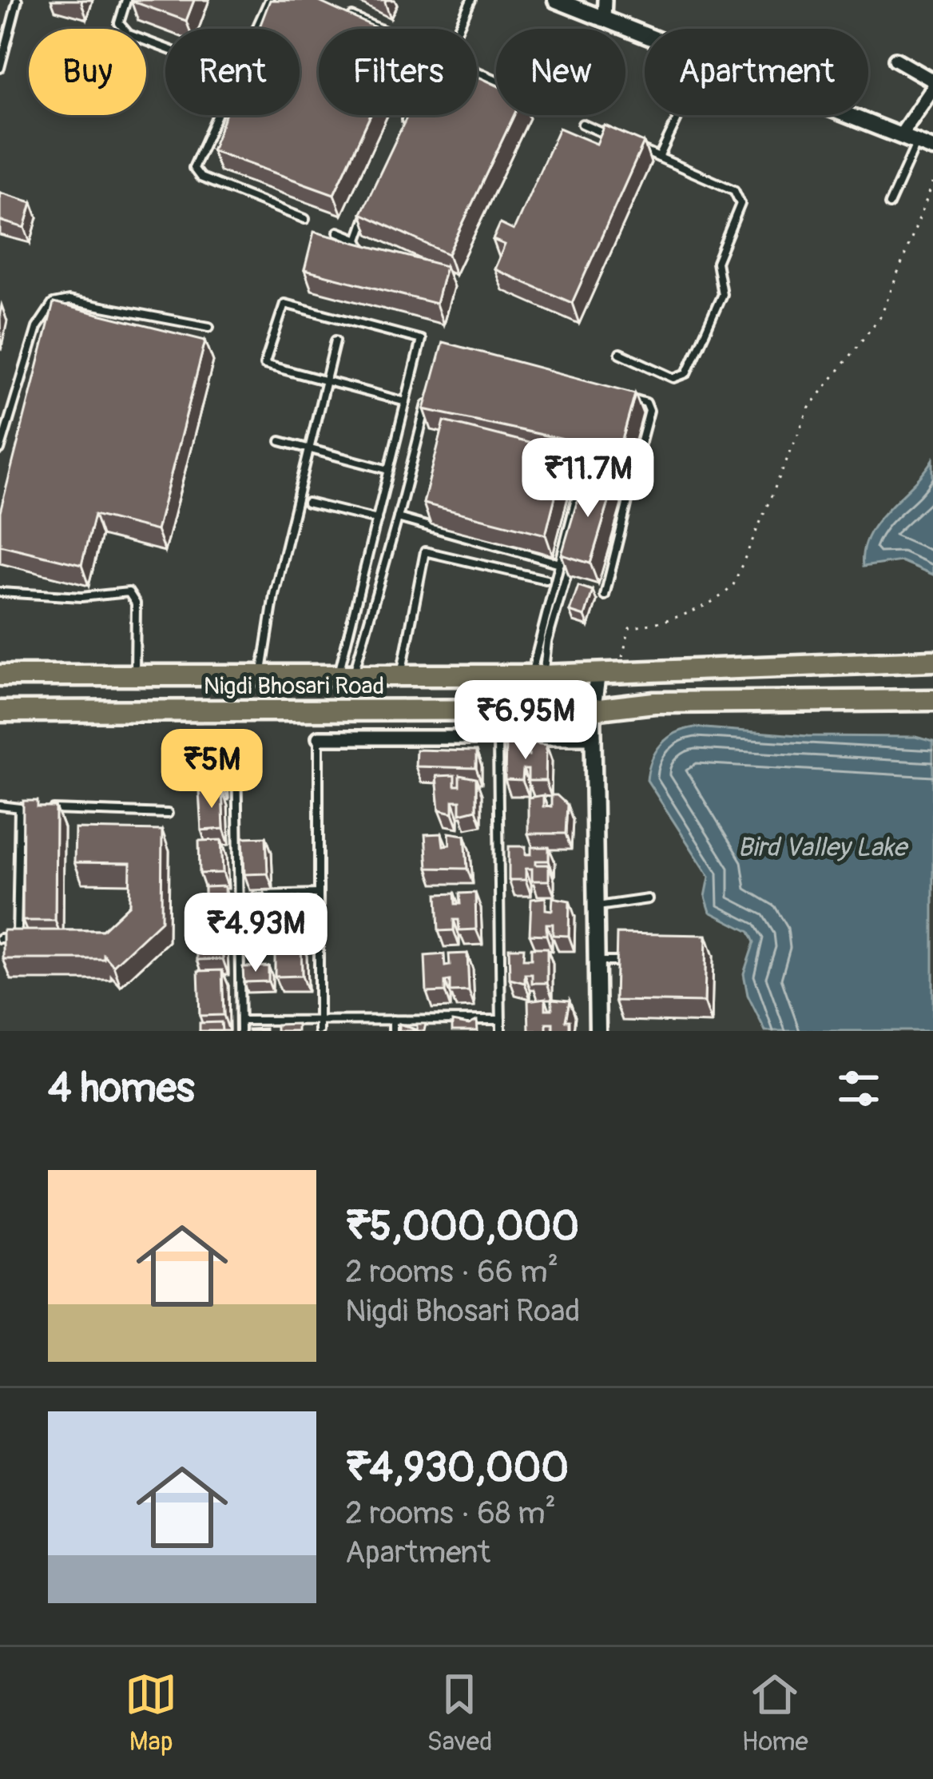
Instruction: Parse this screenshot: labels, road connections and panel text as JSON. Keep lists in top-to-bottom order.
{
  "streets": {
    "main road": ["Nigdi Bhosari Road"]
  },
  "water": ["Bird Valley Lake"],
  "page": {
    "chip": [
      "Buy",
      "Rent",
      "Filters",
      "New",
      "Apartment"
    ],
    "price": [
      "₹11.7M",
      "₹6.95M",
      "₹5M",
      "₹4.93M"
    ],
    "heading": "4 homes",
    "list": [
      {
        "name": "₹5,000,000",
        "note": "2 rooms · 66 m² · Nigdi Bhosari Road"
      },
      {
        "name": "₹4,930,000",
        "note": "2 rooms · 68 m² · Apartment"
      }
    ],
    "tabs": ["Map", "Saved", "Home"]
  }
}
